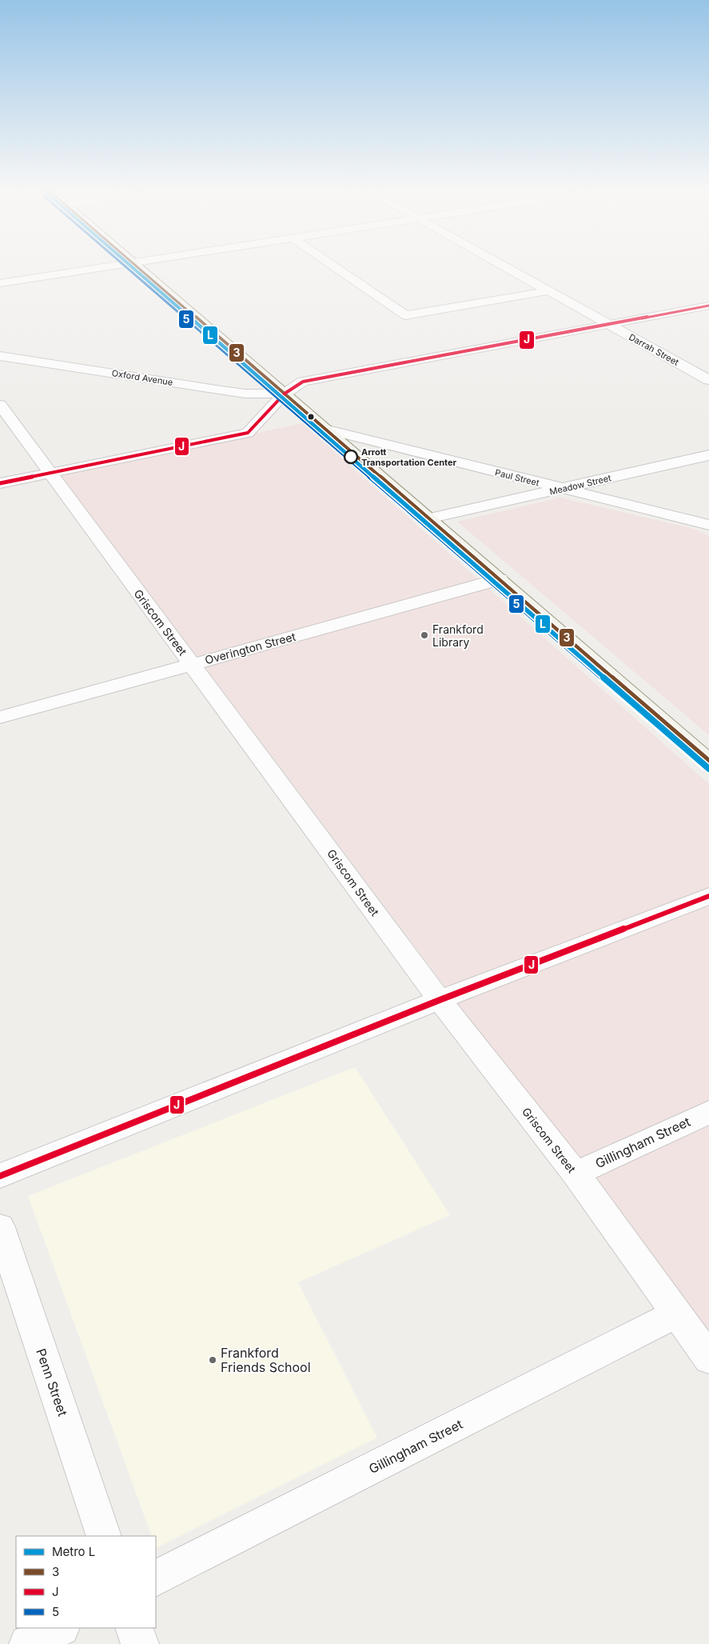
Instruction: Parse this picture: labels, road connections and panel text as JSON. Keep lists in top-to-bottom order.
{
  "streets": {
    "street": [
      "Darrah Street",
      "Oxford Avenue",
      "Paul Street",
      "Meadow Street",
      "Griscom Street",
      "Overington Street",
      "Gillingham Street",
      "Penn Street"
    ]
  },
  "crossings": [
    ["Paul Street", "Meadow Street"],
    ["Griscom Street", "Overington Street"],
    ["Griscom Street", "Gillingham Street"]
  ],
  "places": ["Arrott Transportation Center", "Frankford Library", "Frankford Friends School"],
  "lines": [
    "metro line L",
    "transit line 3",
    "transit line 5",
    "transit line J"
  ],
  "legend": [
    "Metro L",
    "3",
    "J",
    "5"
  ]
}
